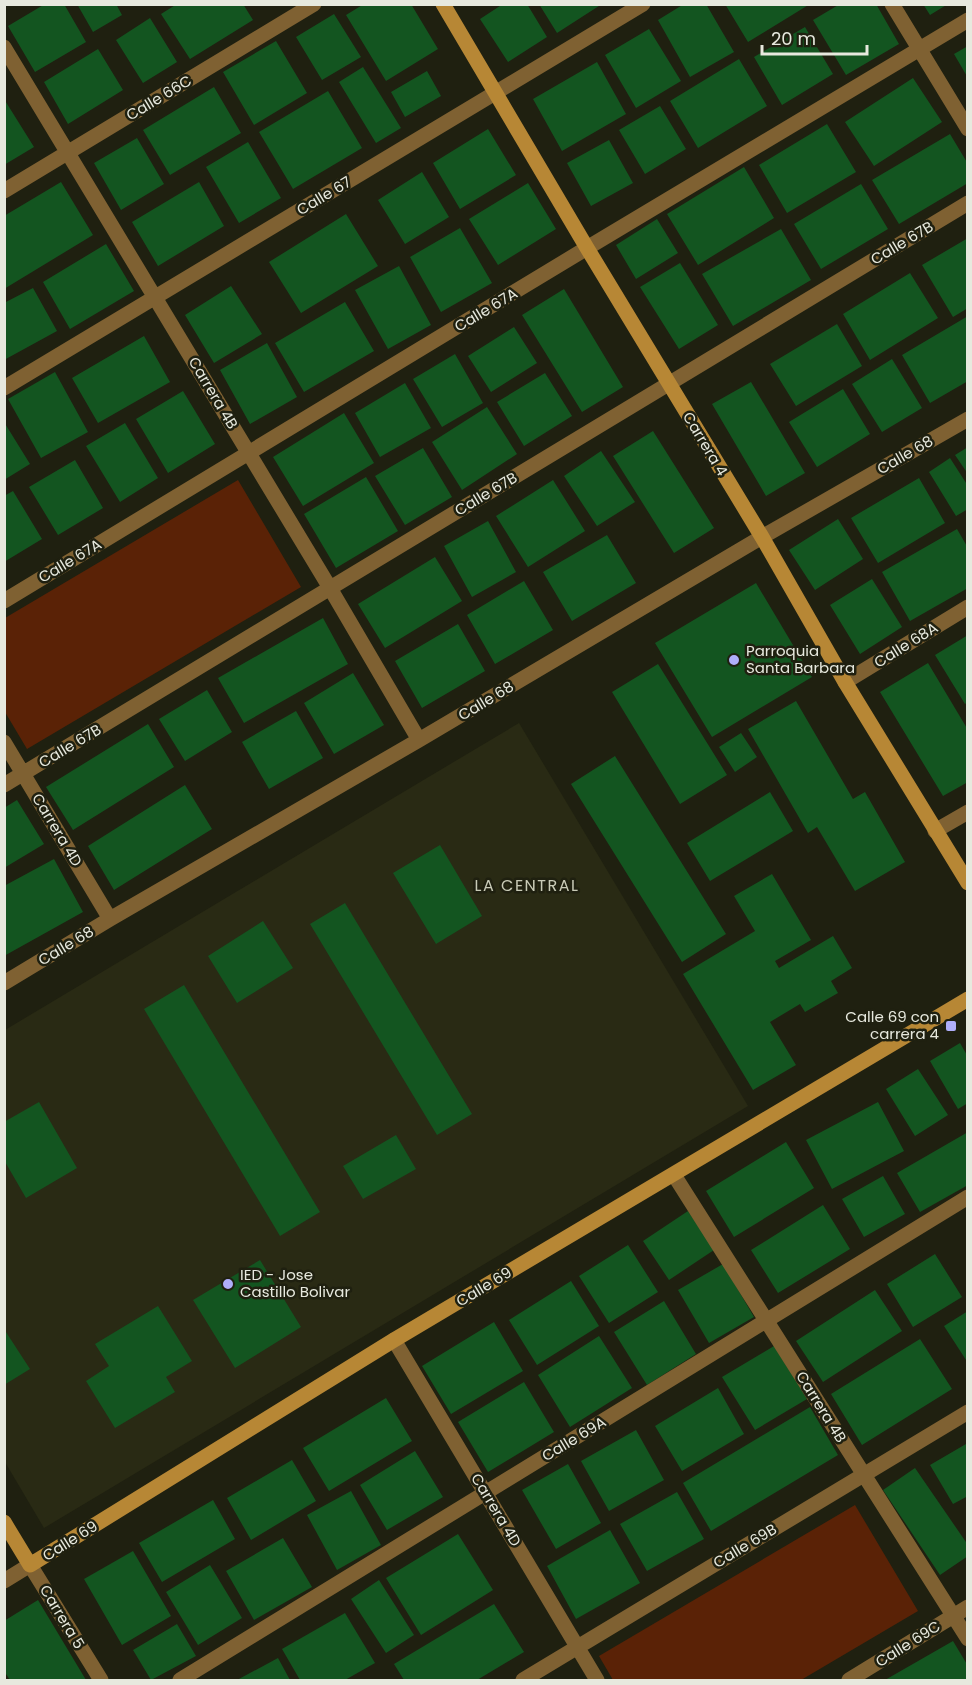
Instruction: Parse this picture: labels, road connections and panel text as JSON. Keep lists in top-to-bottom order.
{
  "streets": {
    "street": [
      "Calle 66C",
      "Calle 67",
      "Calle 67B",
      "Calle 67A",
      "Carrera 4B",
      "Carrera 4",
      "Calle 68",
      "Calle 68A",
      "Carrera 4D",
      "Calle 69",
      "Calle 69A",
      "Calle 69B",
      "Carrera 5",
      "Calle 69C"
    ]
  },
  "crossings": [
    ["Calle 66C", "Carrera 4B"],
    ["Calle 67", "Carrera 4B"],
    ["Calle 67", "Carrera 4"],
    ["Calle 67B", "Carrera 4B"],
    ["Calle 67B", "Carrera 4"],
    ["Calle 67B", "Carrera 4D"],
    ["Calle 67A", "Carrera 4B"],
    ["Calle 67A", "Carrera 4"],
    ["Carrera 4B", "Calle 68"],
    ["Carrera 4B", "Calle 69"],
    ["Carrera 4B", "Calle 69A"],
    ["Carrera 4B", "Calle 69B"],
    ["Carrera 4B", "Calle 69C"],
    ["Carrera 4", "Calle 68"],
    ["Carrera 4", "Calle 68A"],
    ["Calle 68", "Carrera 4D"],
    ["Carrera 4D", "Calle 69"],
    ["Carrera 4D", "Calle 69A"],
    ["Carrera 4D", "Calle 69B"],
    ["Calle 69", "Carrera 5"]
  ],
  "districts": ["LA CENTRAL"],
  "places": {
    "other": ["Parroquia Santa Barbara", "IED - Jose Castillo Bolivar"],
    "transit": ["Calle 69 con carrera 4"]
  },
  "scale_bar": "20 m"
}
